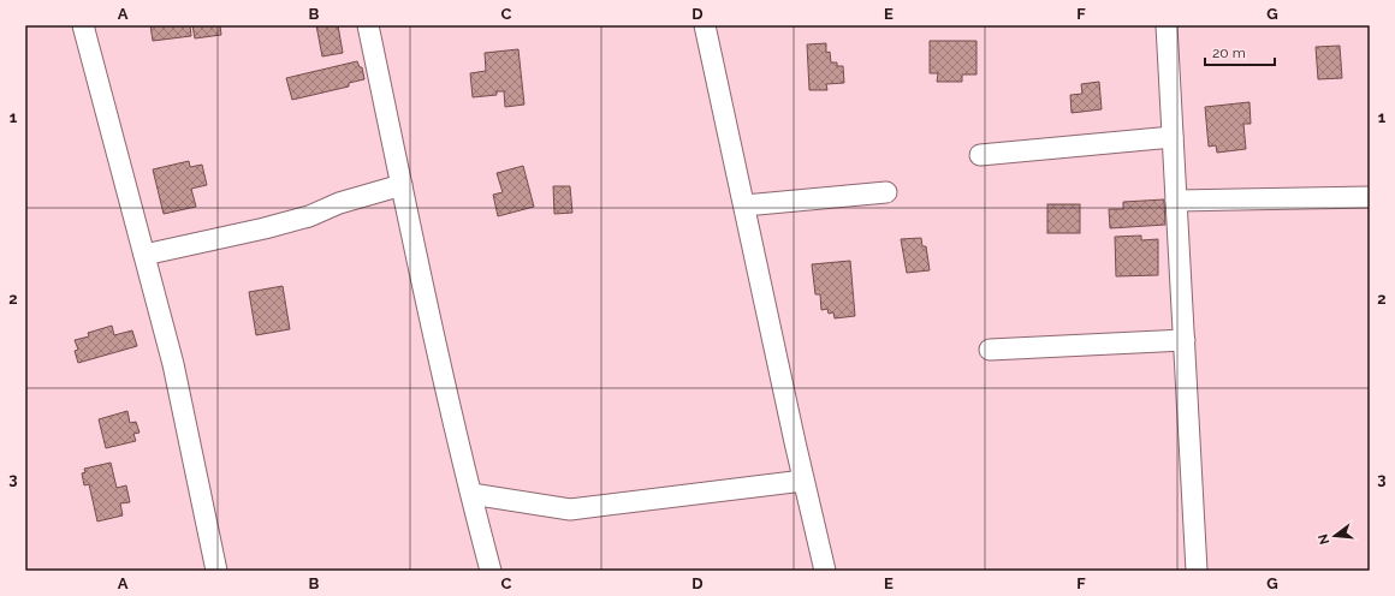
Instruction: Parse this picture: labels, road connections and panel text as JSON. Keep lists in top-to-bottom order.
{
  "scale_bar": "20 m",
  "north": "left",
  "grid": {
    "columns": [
      "A",
      "B",
      "C",
      "D",
      "E",
      "F",
      "G"
    ],
    "rows": ["1", "2", "3"]
  }
}
